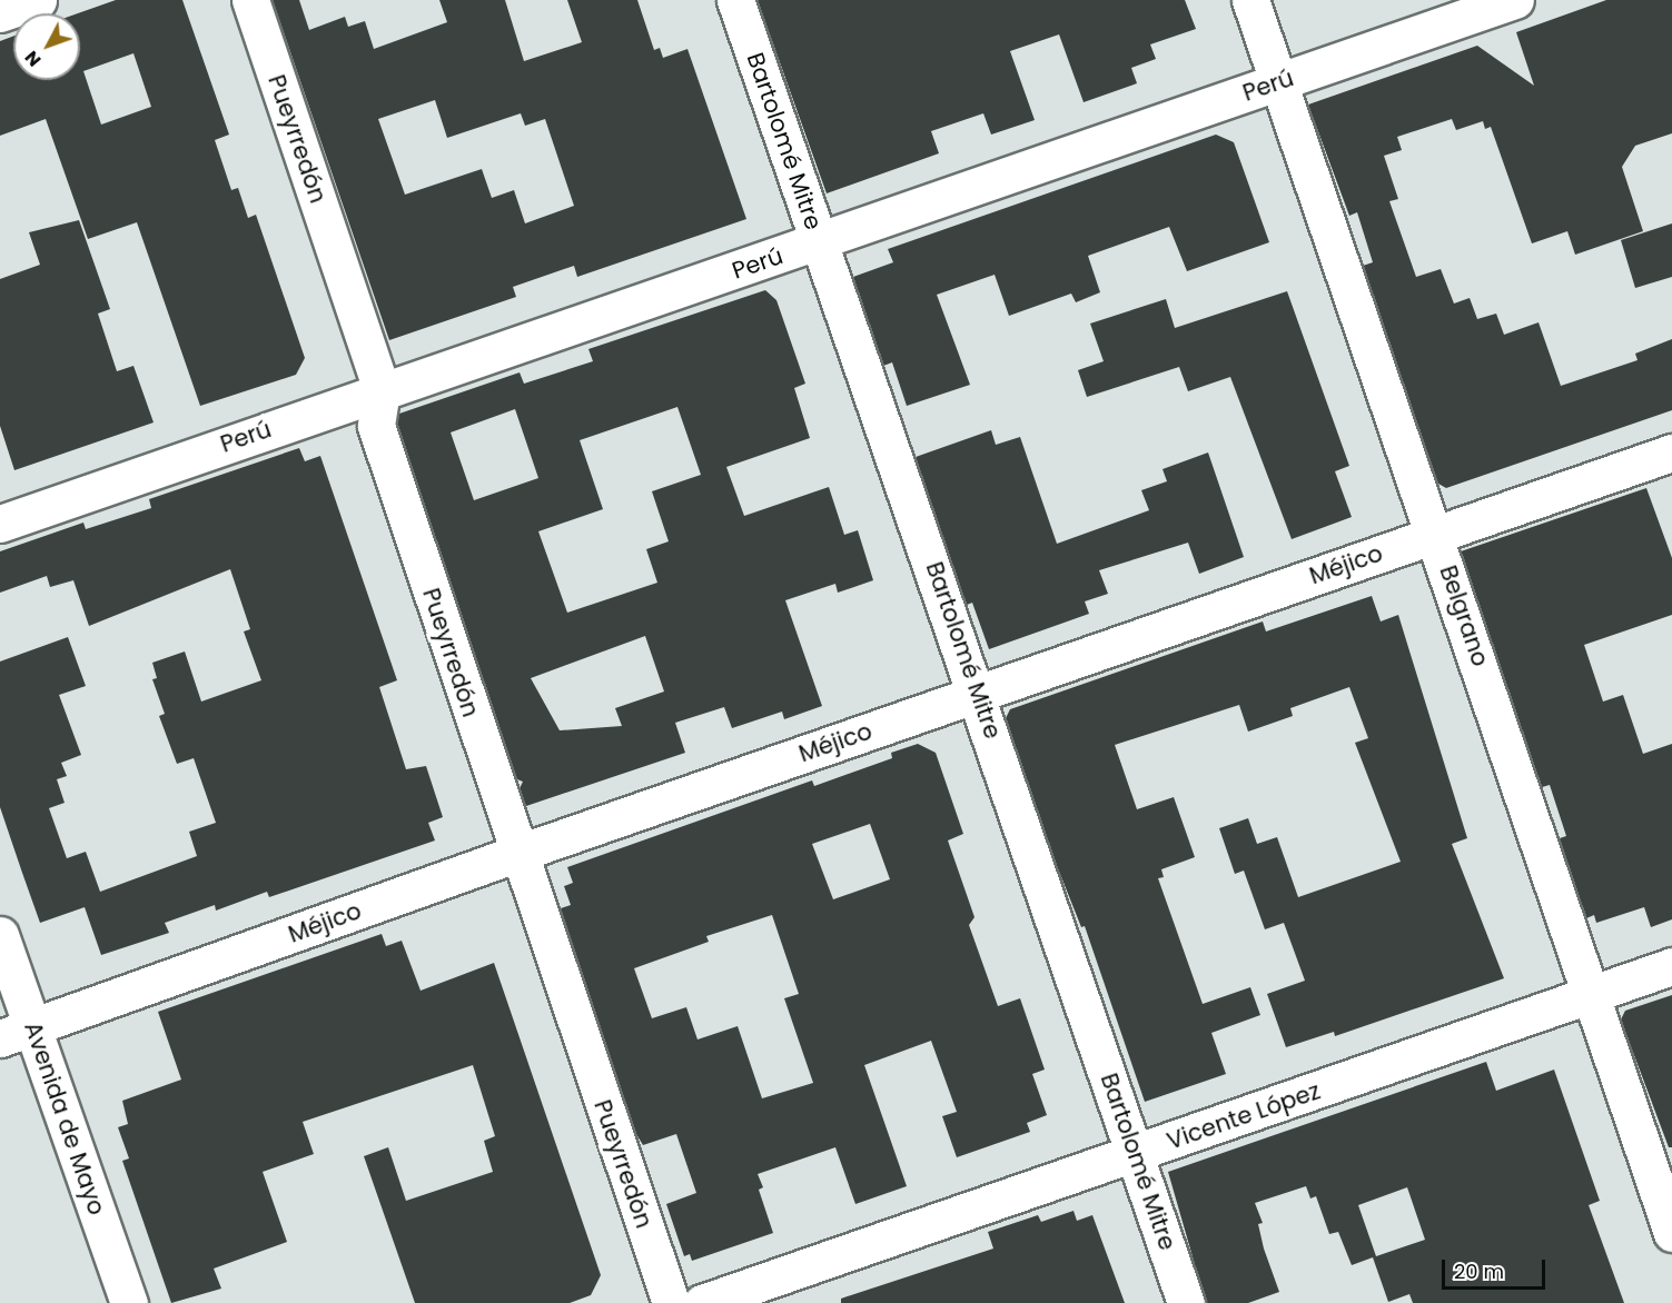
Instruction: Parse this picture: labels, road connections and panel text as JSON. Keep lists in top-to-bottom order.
{
  "streets": {
    "street": [
      "Perú",
      "Pueyrredón",
      "Bartolomé Mitre",
      "Méjico",
      "Belgrano",
      "Vicente López",
      "Avenida de Mayo"
    ]
  },
  "crossings": [
    ["Perú", "Pueyrredón"],
    ["Perú", "Bartolomé Mitre"],
    ["Perú", "Belgrano"],
    ["Pueyrredón", "Méjico"],
    ["Bartolomé Mitre", "Méjico"],
    ["Bartolomé Mitre", "Vicente López"],
    ["Méjico", "Belgrano"],
    ["Méjico", "Avenida de Mayo"],
    ["Belgrano", "Vicente López"]
  ],
  "scale_bar": "20 m",
  "north": "bottom left"
}
